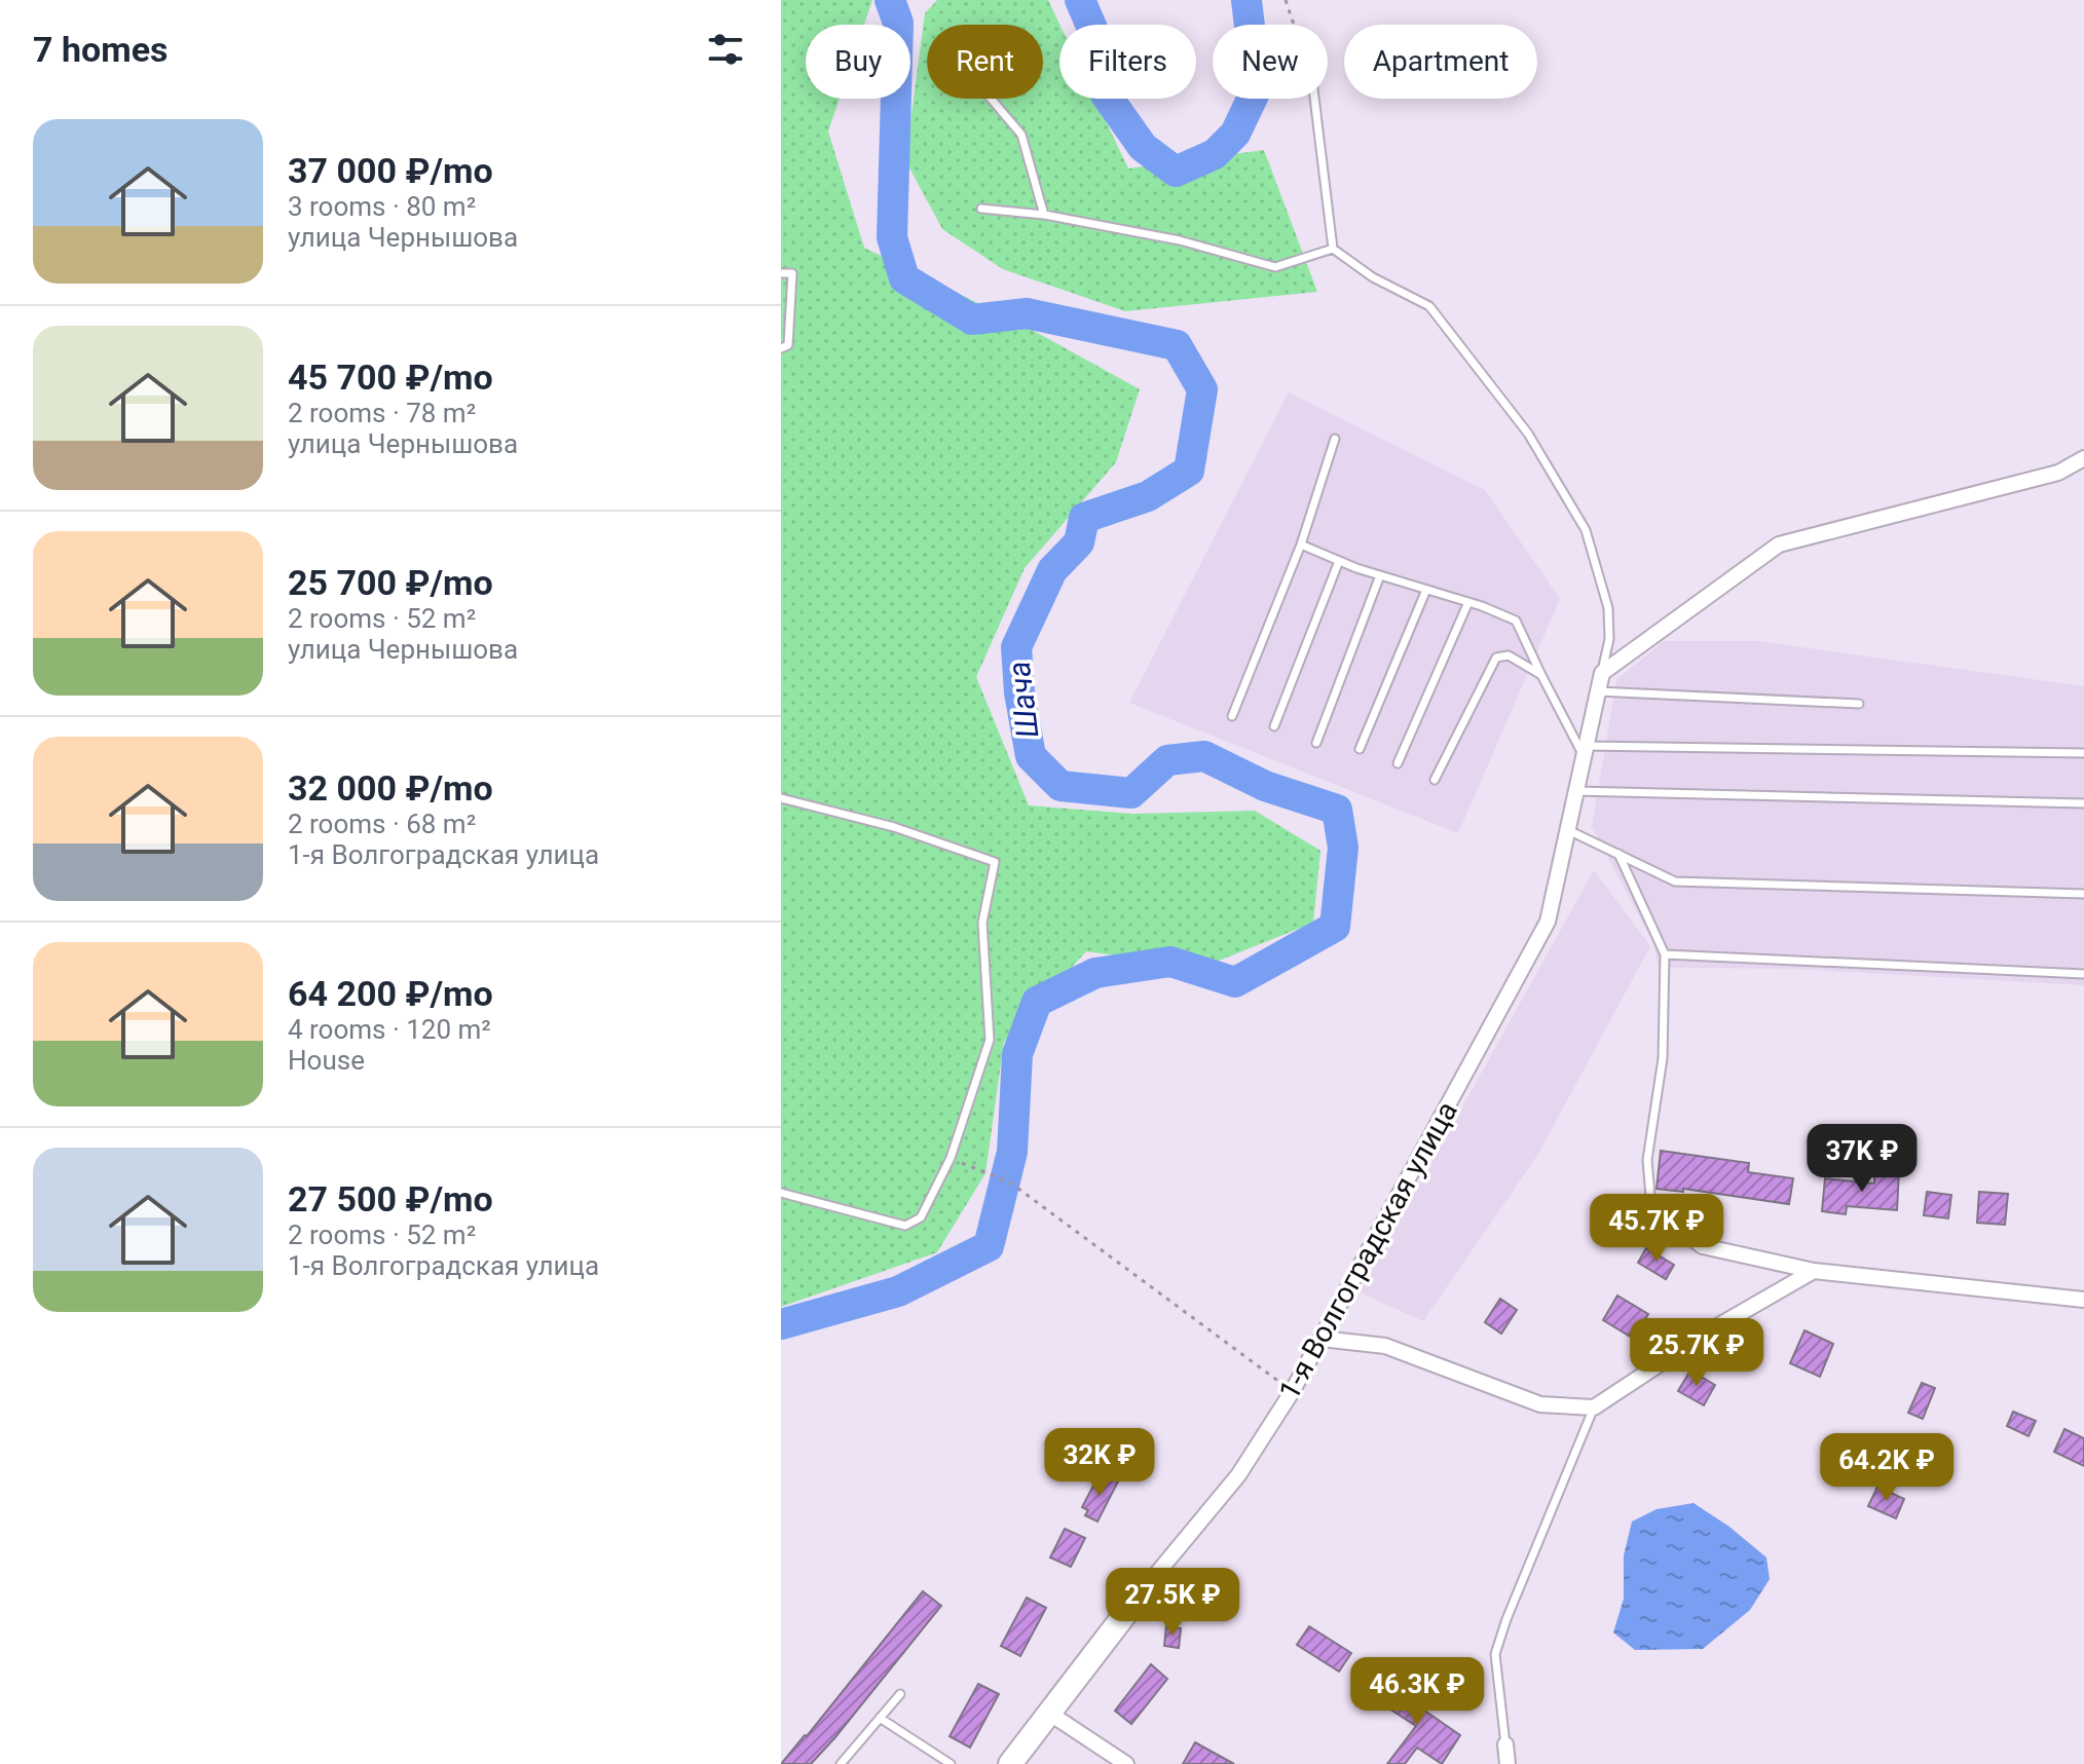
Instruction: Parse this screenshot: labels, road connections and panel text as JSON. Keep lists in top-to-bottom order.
{
  "streets": {
    "street": ["1-я Волгоградская улица"]
  },
  "water": ["Шача"],
  "page": {
    "heading": "7 homes",
    "chip": [
      "Buy",
      "Rent",
      "Filters",
      "New",
      "Apartment"
    ],
    "list": [
      {
        "name": "37 000 ₽/mo",
        "note": "3 rooms · 80 m² · улица Чернышова"
      },
      {
        "name": "45 700 ₽/mo",
        "note": "2 rooms · 78 m² · улица Чернышова"
      },
      {
        "name": "25 700 ₽/mo",
        "note": "2 rooms · 52 m² · улица Чернышова"
      },
      {
        "name": "32 000 ₽/mo",
        "note": "2 rooms · 68 m² · 1-я Волгоградская улица"
      },
      {
        "name": "64 200 ₽/mo",
        "note": "4 rooms · 120 m² · House"
      },
      {
        "name": "27 500 ₽/mo",
        "note": "2 rooms · 52 m² · 1-я Волгоградская улица"
      }
    ],
    "price": [
      "37K ₽",
      "45.7K ₽",
      "25.7K ₽",
      "32K ₽",
      "64.2K ₽",
      "27.5K ₽",
      "46.3K ₽"
    ]
  }
}
